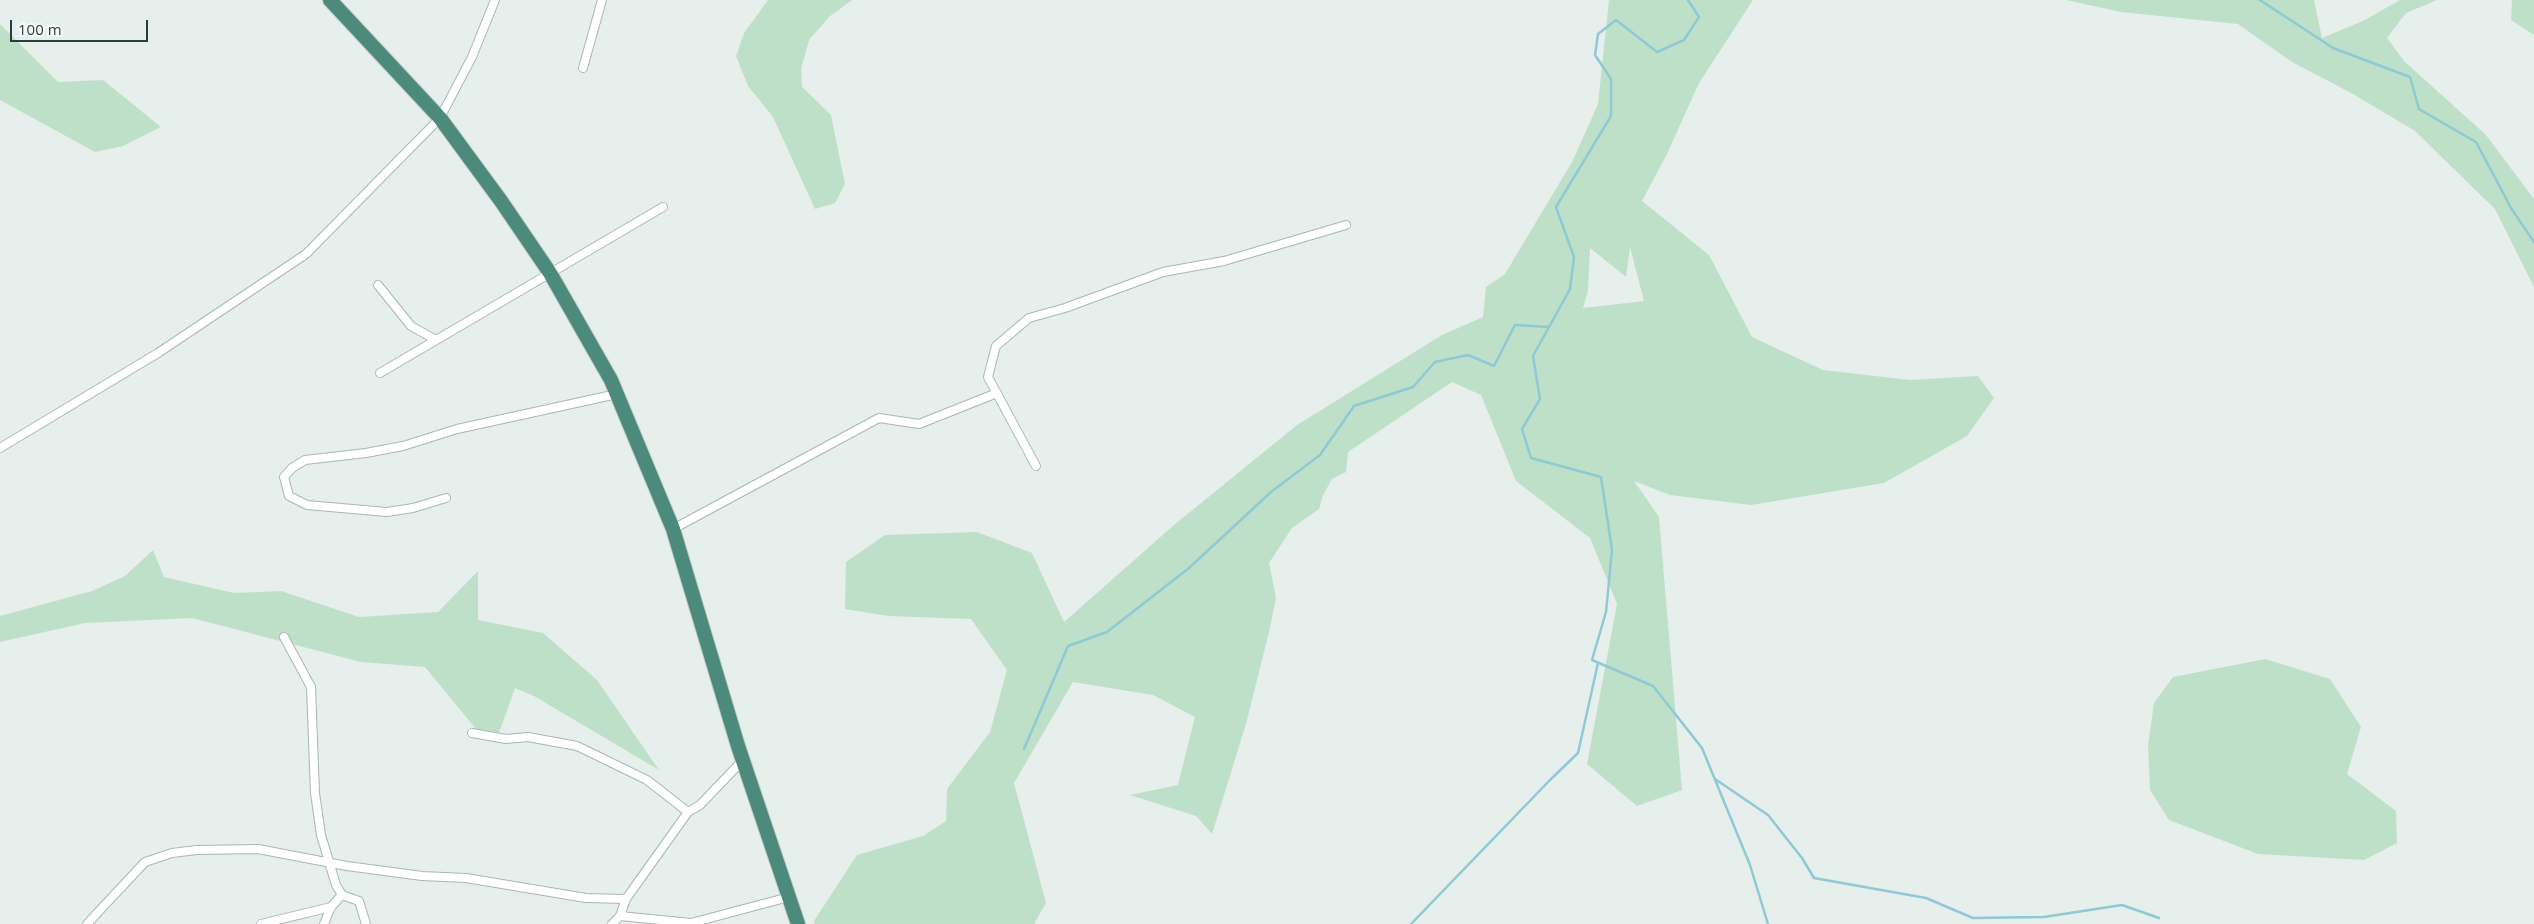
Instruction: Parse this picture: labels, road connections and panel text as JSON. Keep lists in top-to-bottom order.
{
  "scale_bar": "100 m"
}
